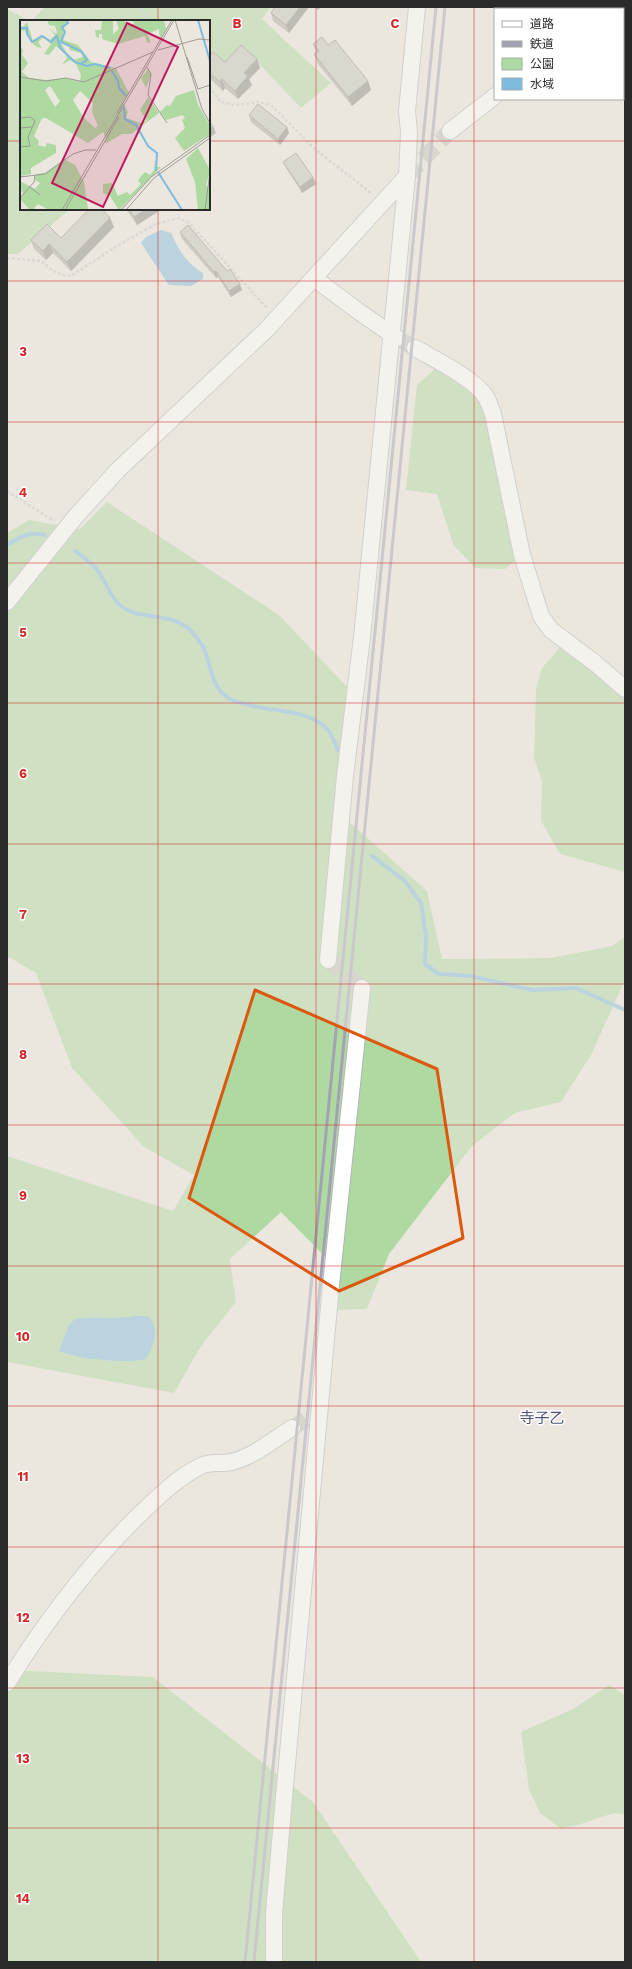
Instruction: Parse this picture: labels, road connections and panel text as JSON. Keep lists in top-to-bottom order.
{
  "districts": ["寺子乙"],
  "legend": [
    "道路",
    "鉄道",
    "公園",
    "水域"
  ],
  "grid": {
    "columns": ["B", "C"],
    "rows": [
      "3",
      "4",
      "5",
      "6",
      "7",
      "8",
      "9",
      "10",
      "11",
      "12",
      "13",
      "14"
    ]
  }
}
